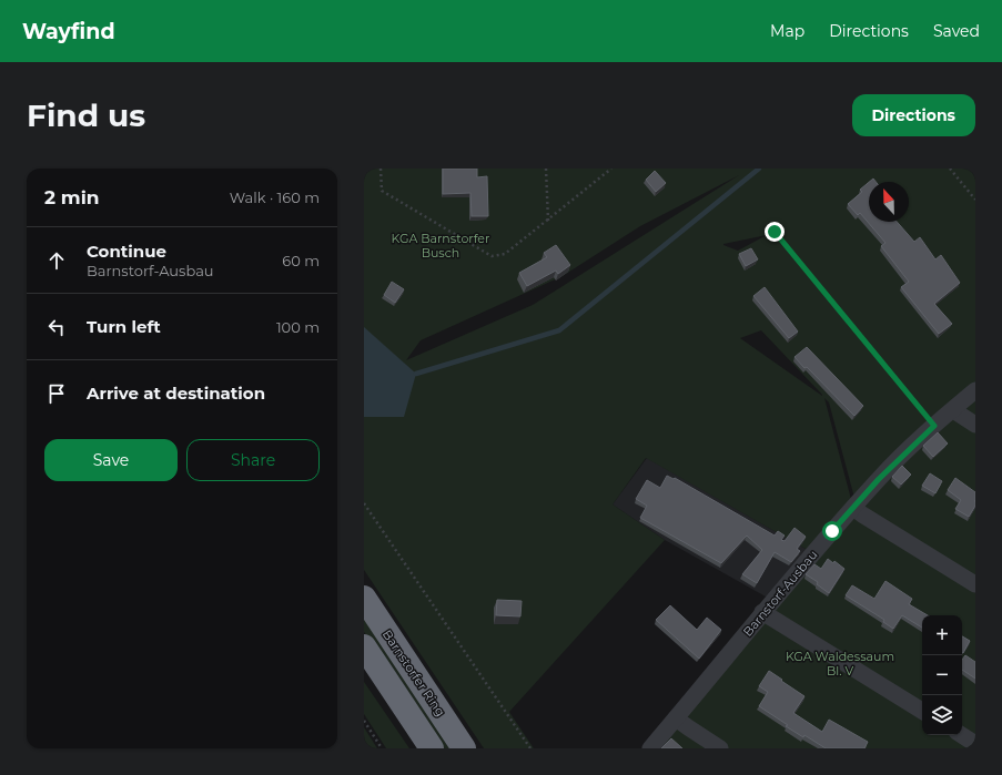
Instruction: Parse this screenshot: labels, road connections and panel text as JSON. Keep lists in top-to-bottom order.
{
  "streets": {
    "highway": ["Barnstorfer Ring"],
    "lane": ["Barnstorf-Ausbau"]
  },
  "parks": ["KGA Barnstorfer Busch", "KGA Waldessaum Bl. V"],
  "north": "top",
  "page": {
    "header": "Wayfind",
    "nav": ["Map", "Directions", "Saved"],
    "buttons": [
      "Directions",
      ["Save", "Share"]
    ],
    "title": "Find us",
    "heading": ["2 min", "Walk · 160 m"],
    "list": [
      ["Continue", "Barnstorf-Ausbau", "60 m"],
      ["Turn left", "100 m"],
      "Arrive at destination"
    ],
    "map_buttons": ["+", "−"]
  }
}
